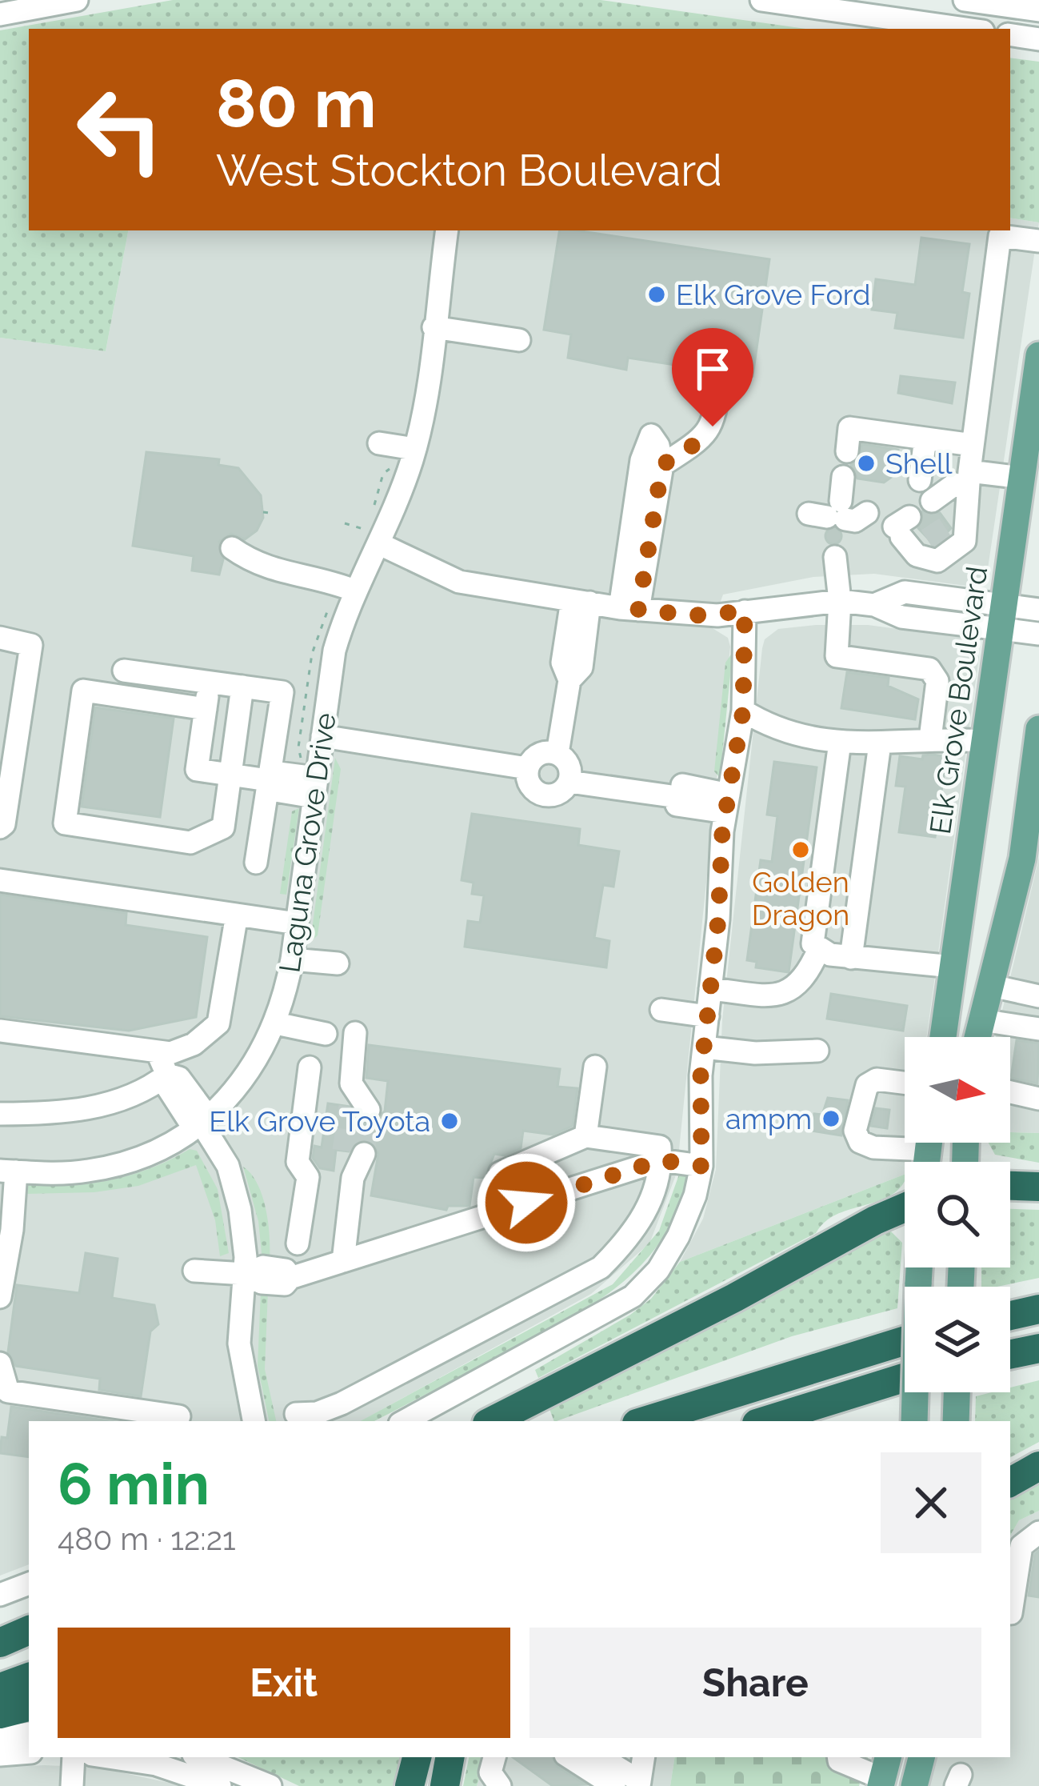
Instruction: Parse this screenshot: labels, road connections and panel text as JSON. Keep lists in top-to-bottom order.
{
  "streets": {
    "main road": ["Elk Grove Boulevard"],
    "street": ["Laguna Grove Drive"]
  },
  "places": [
    "Elk Grove Ford",
    "Shell",
    "Golden Dragon",
    "ampm",
    "Elk Grove Toyota"
  ],
  "north": "right",
  "page": {
    "turn": ["80 m", "West Stockton Boulevard"],
    "heading": ["6 min", "480 m · 12:21"],
    "buttons": ["Exit", "Share"]
  }
}
